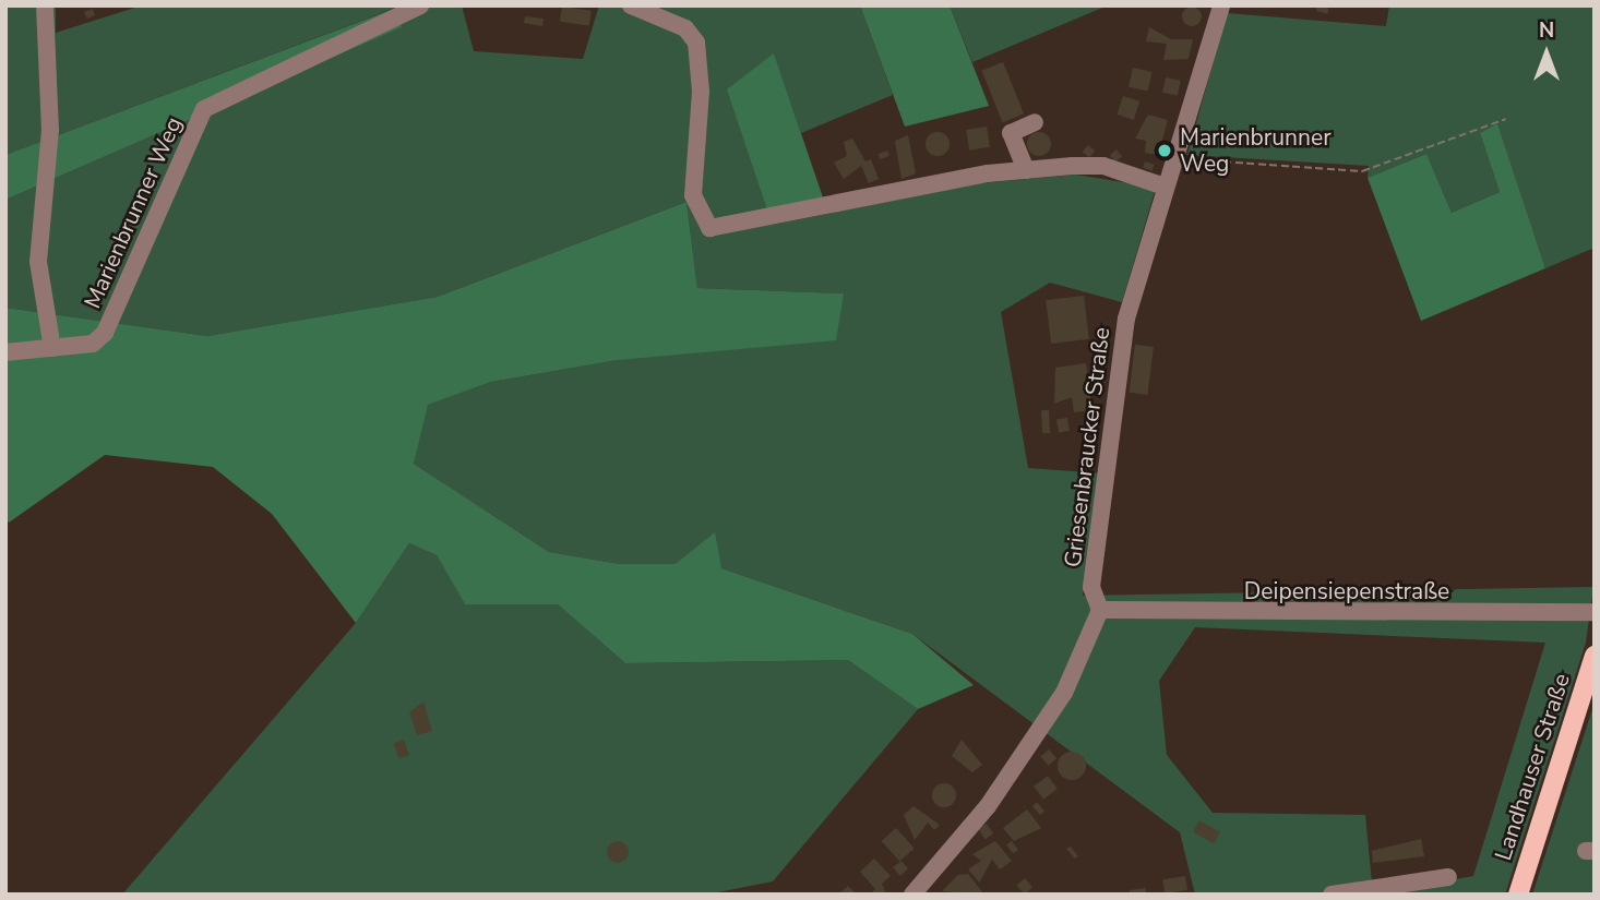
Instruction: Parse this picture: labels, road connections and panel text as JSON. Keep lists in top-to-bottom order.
{
  "streets": {
    "main road": ["Landhauser Straße"],
    "street": ["Marienbrunner Weg", "Griesenbraucker Straße", "Deipensiepenstraße"]
  },
  "crossings": [
    ["Griesenbraucker Straße", "Deipensiepenstraße"]
  ],
  "places": ["Marienbrunner Weg"],
  "north": "top"
}
